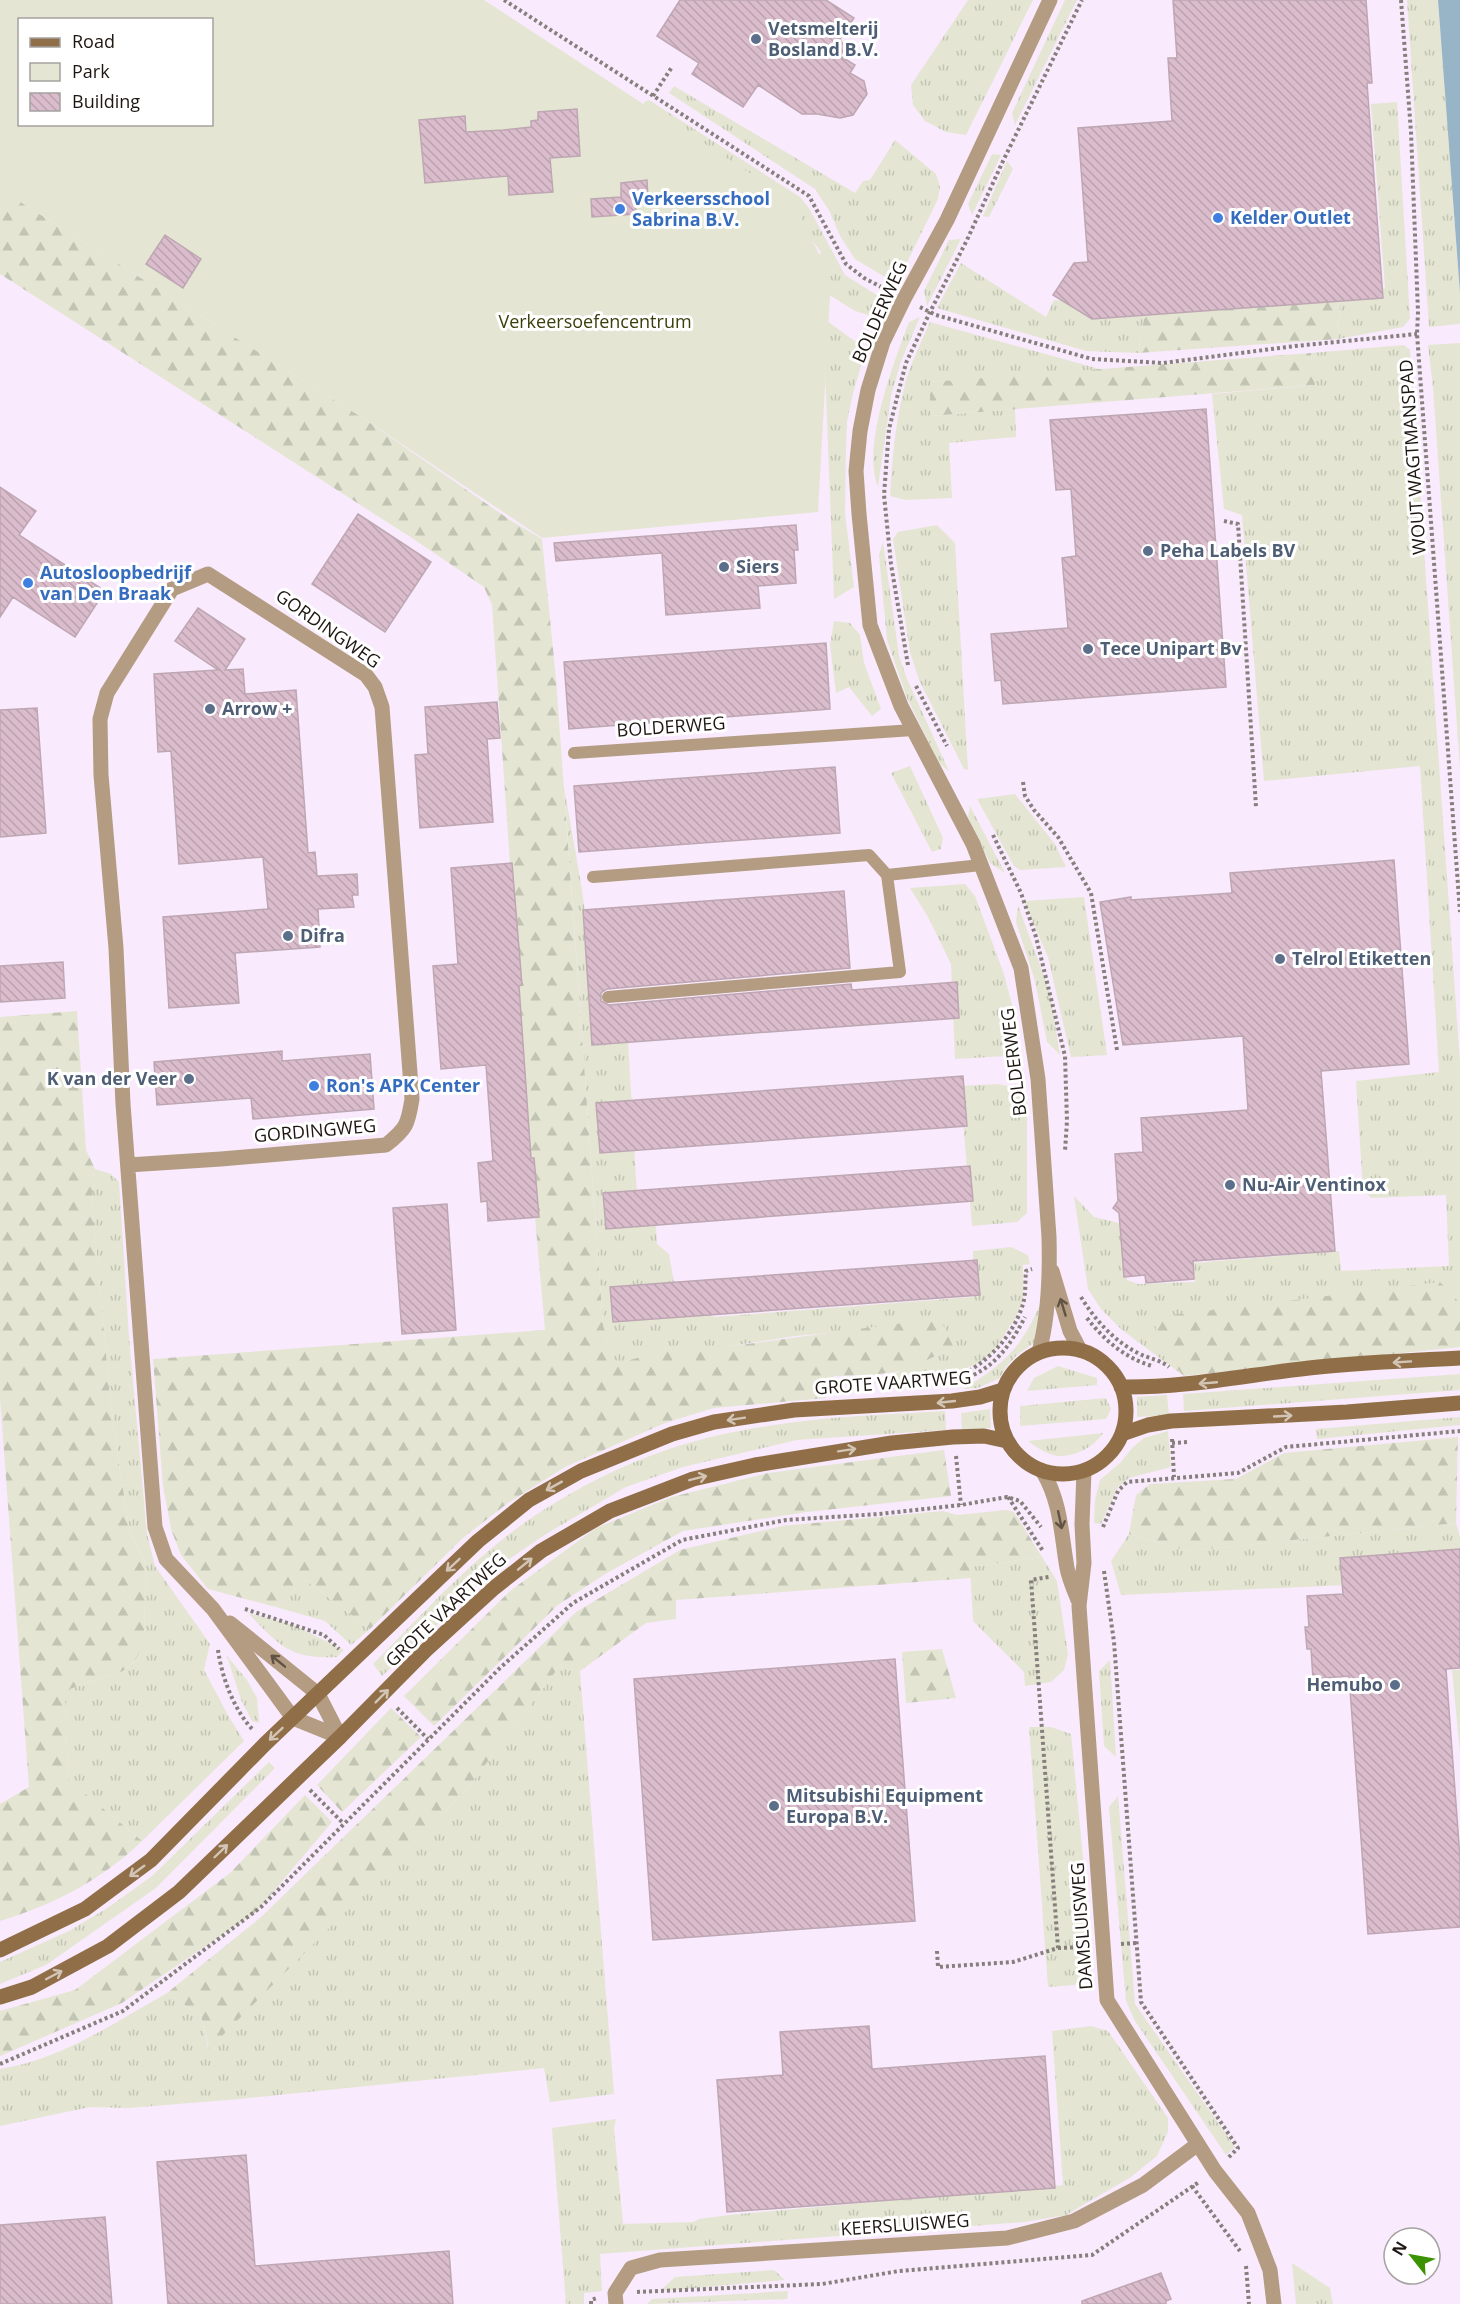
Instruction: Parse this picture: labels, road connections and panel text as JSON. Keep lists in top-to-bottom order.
{
  "streets": {
    "main road": ["GROTE VAARTWEG"],
    "street": [
      "BOLDERWEG",
      "GORDINGWEG",
      "DAMSLUISWEG",
      "KEERSLUISWEG"
    ],
    "path": ["WOUT WAGTMANSPAD"]
  },
  "crossings": [
    ["BOLDERWEG", "GROTE VAARTWEG"],
    ["BOLDERWEG", "DAMSLUISWEG"],
    ["GORDINGWEG", "GROTE VAARTWEG"],
    ["GROTE VAARTWEG", "DAMSLUISWEG"],
    ["DAMSLUISWEG", "KEERSLUISWEG"]
  ],
  "parks": ["Verkeersoefencentrum"],
  "places": [
    "Vetsmelterij Bosland B.V.",
    "Verkeersschool Sabrina B.V.",
    "Kelder Outlet",
    "Peha Labels BV",
    "Siers",
    "Autosloopbedrijf van Den Braak",
    "Tece Unipart Bv",
    "Arrow +",
    "Difra",
    "Telrol Etiketten",
    "K van der Veer",
    "Ron's APK Center",
    "Nu-Air Ventinox",
    "Hemubo",
    "Mitsubishi Equipment Europa B.V."
  ],
  "legend": ["Road", "Park", "Building"],
  "north": "top left"
}
